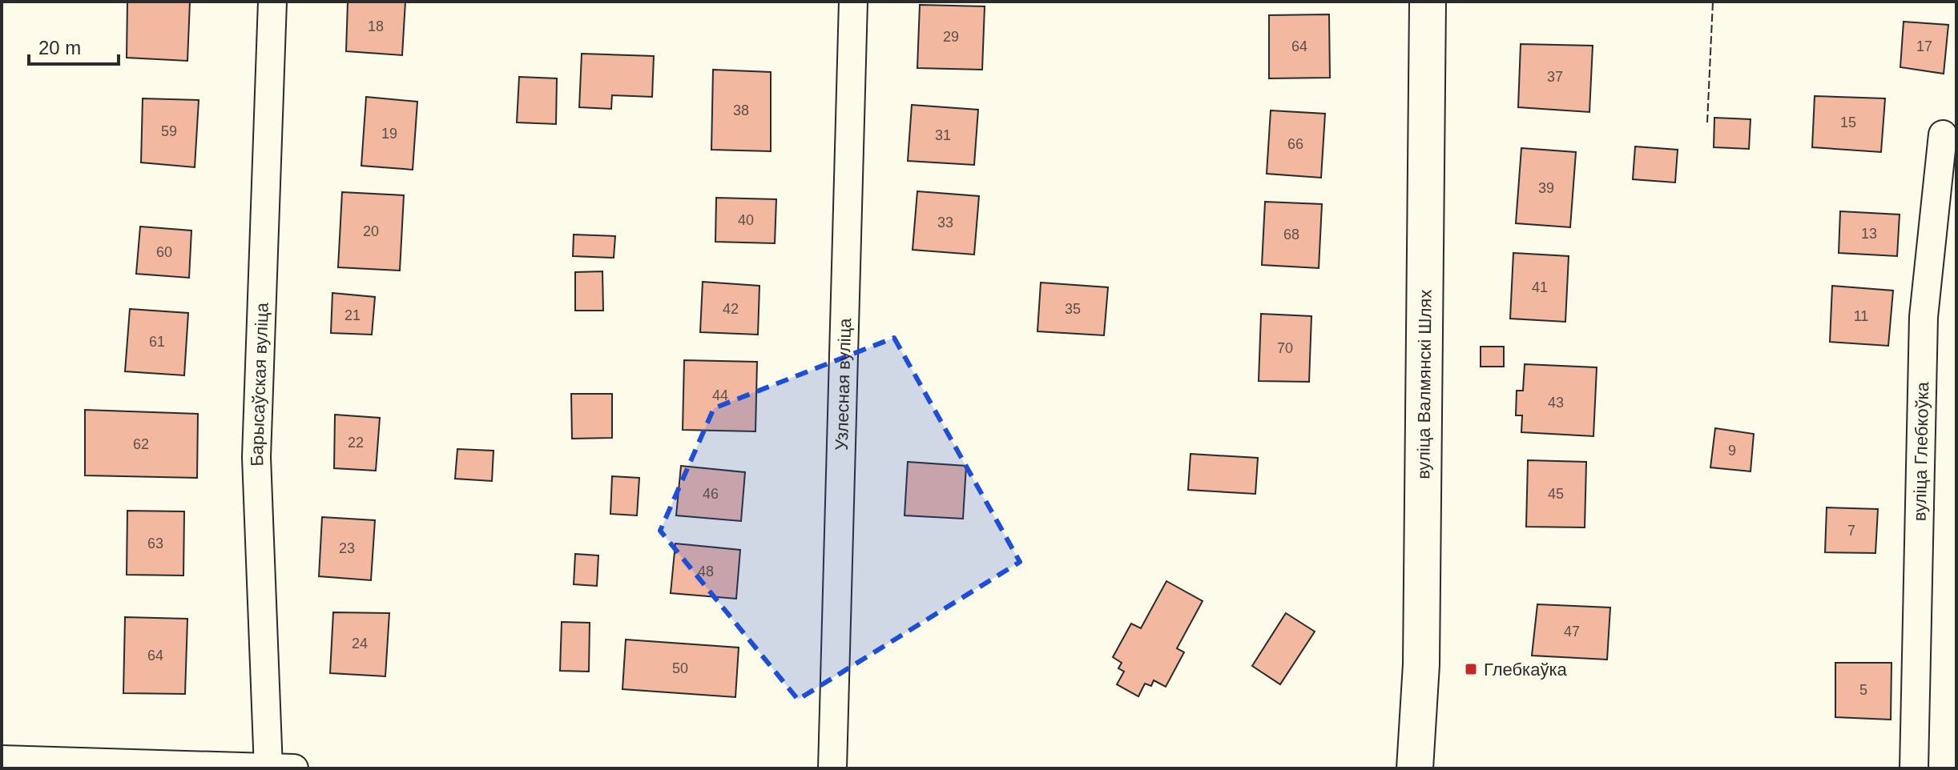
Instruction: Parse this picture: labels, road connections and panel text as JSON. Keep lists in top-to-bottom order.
{
  "streets": {
    "main road": ["вуліца Валмянскі Шлях"],
    "street": ["Барысаўская вуліца", "Узлесная вуліца", "вуліца Глебкоўка"]
  },
  "places": {
    "transit": ["Глебкаўка"]
  },
  "house_numbers": [
    "18",
    "29",
    "64",
    "17",
    "37",
    "38",
    "15",
    "59",
    "19",
    "31",
    "66",
    "39",
    "40",
    "33",
    "20",
    "13",
    "68",
    "60",
    "41",
    "42",
    "35",
    "21",
    "11",
    "61",
    "70",
    "44",
    "43",
    "22",
    "62",
    "9",
    "46",
    "45",
    "7",
    "63",
    "23",
    "48",
    "47",
    "24",
    "64",
    "50",
    "5"
  ],
  "scale_bar": "20 m"
}
